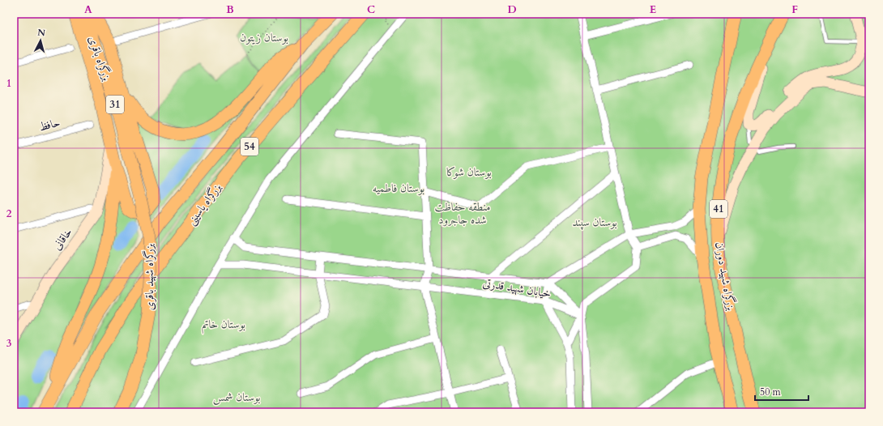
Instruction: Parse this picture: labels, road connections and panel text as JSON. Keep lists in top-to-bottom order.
{
  "streets": {
    "highway": [
      "بزرگراه باقری",
      "31",
      "54",
      "بزرگراه یاسینی",
      "41",
      "بزرگراه شهید دوران",
      "بزرگراه شهید باقری"
    ],
    "main road": ["خاقانی"],
    "street": ["حافظ", "خیابان شهید قدرتی"]
  },
  "crossings": [
    ["بزرگراه باقری", "خاقانی"],
    ["بزرگراه باقری", "بزرگراه شهید باقری"]
  ],
  "parks": [
    "بوستان زیتون",
    "بوستان شوکا",
    "بوستان فاطمیه",
    "منطقه حفاظت شده جاجرود",
    "بوستان سپند",
    "بوستان خاتم",
    "بوستان شمس"
  ],
  "scale_bar": "50 m",
  "north": "top",
  "grid": {
    "columns": [
      "A",
      "B",
      "C",
      "D",
      "E",
      "F"
    ],
    "rows": ["1", "2", "3"]
  }
}
